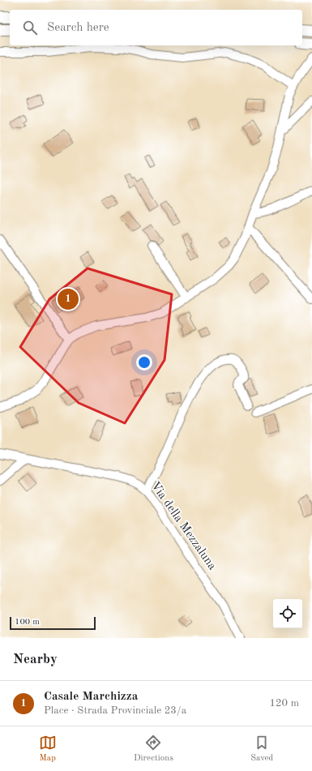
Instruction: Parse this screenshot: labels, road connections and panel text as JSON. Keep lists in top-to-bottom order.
{
  "streets": {
    "street": ["Via della Mezzaluna"]
  },
  "scale_bar": "100 m",
  "page": {
    "search": "Search here",
    "pins": "1",
    "scale": "100 m",
    "heading": "Nearby",
    "list": [
      {
        "mark": "1",
        "name": "Casale Marchizza",
        "note": "Place · Strada Provinciale 23/a",
        "value": "120 m"
      }
    ],
    "nav": ["Map", "Directions", "Saved"]
  }
}
